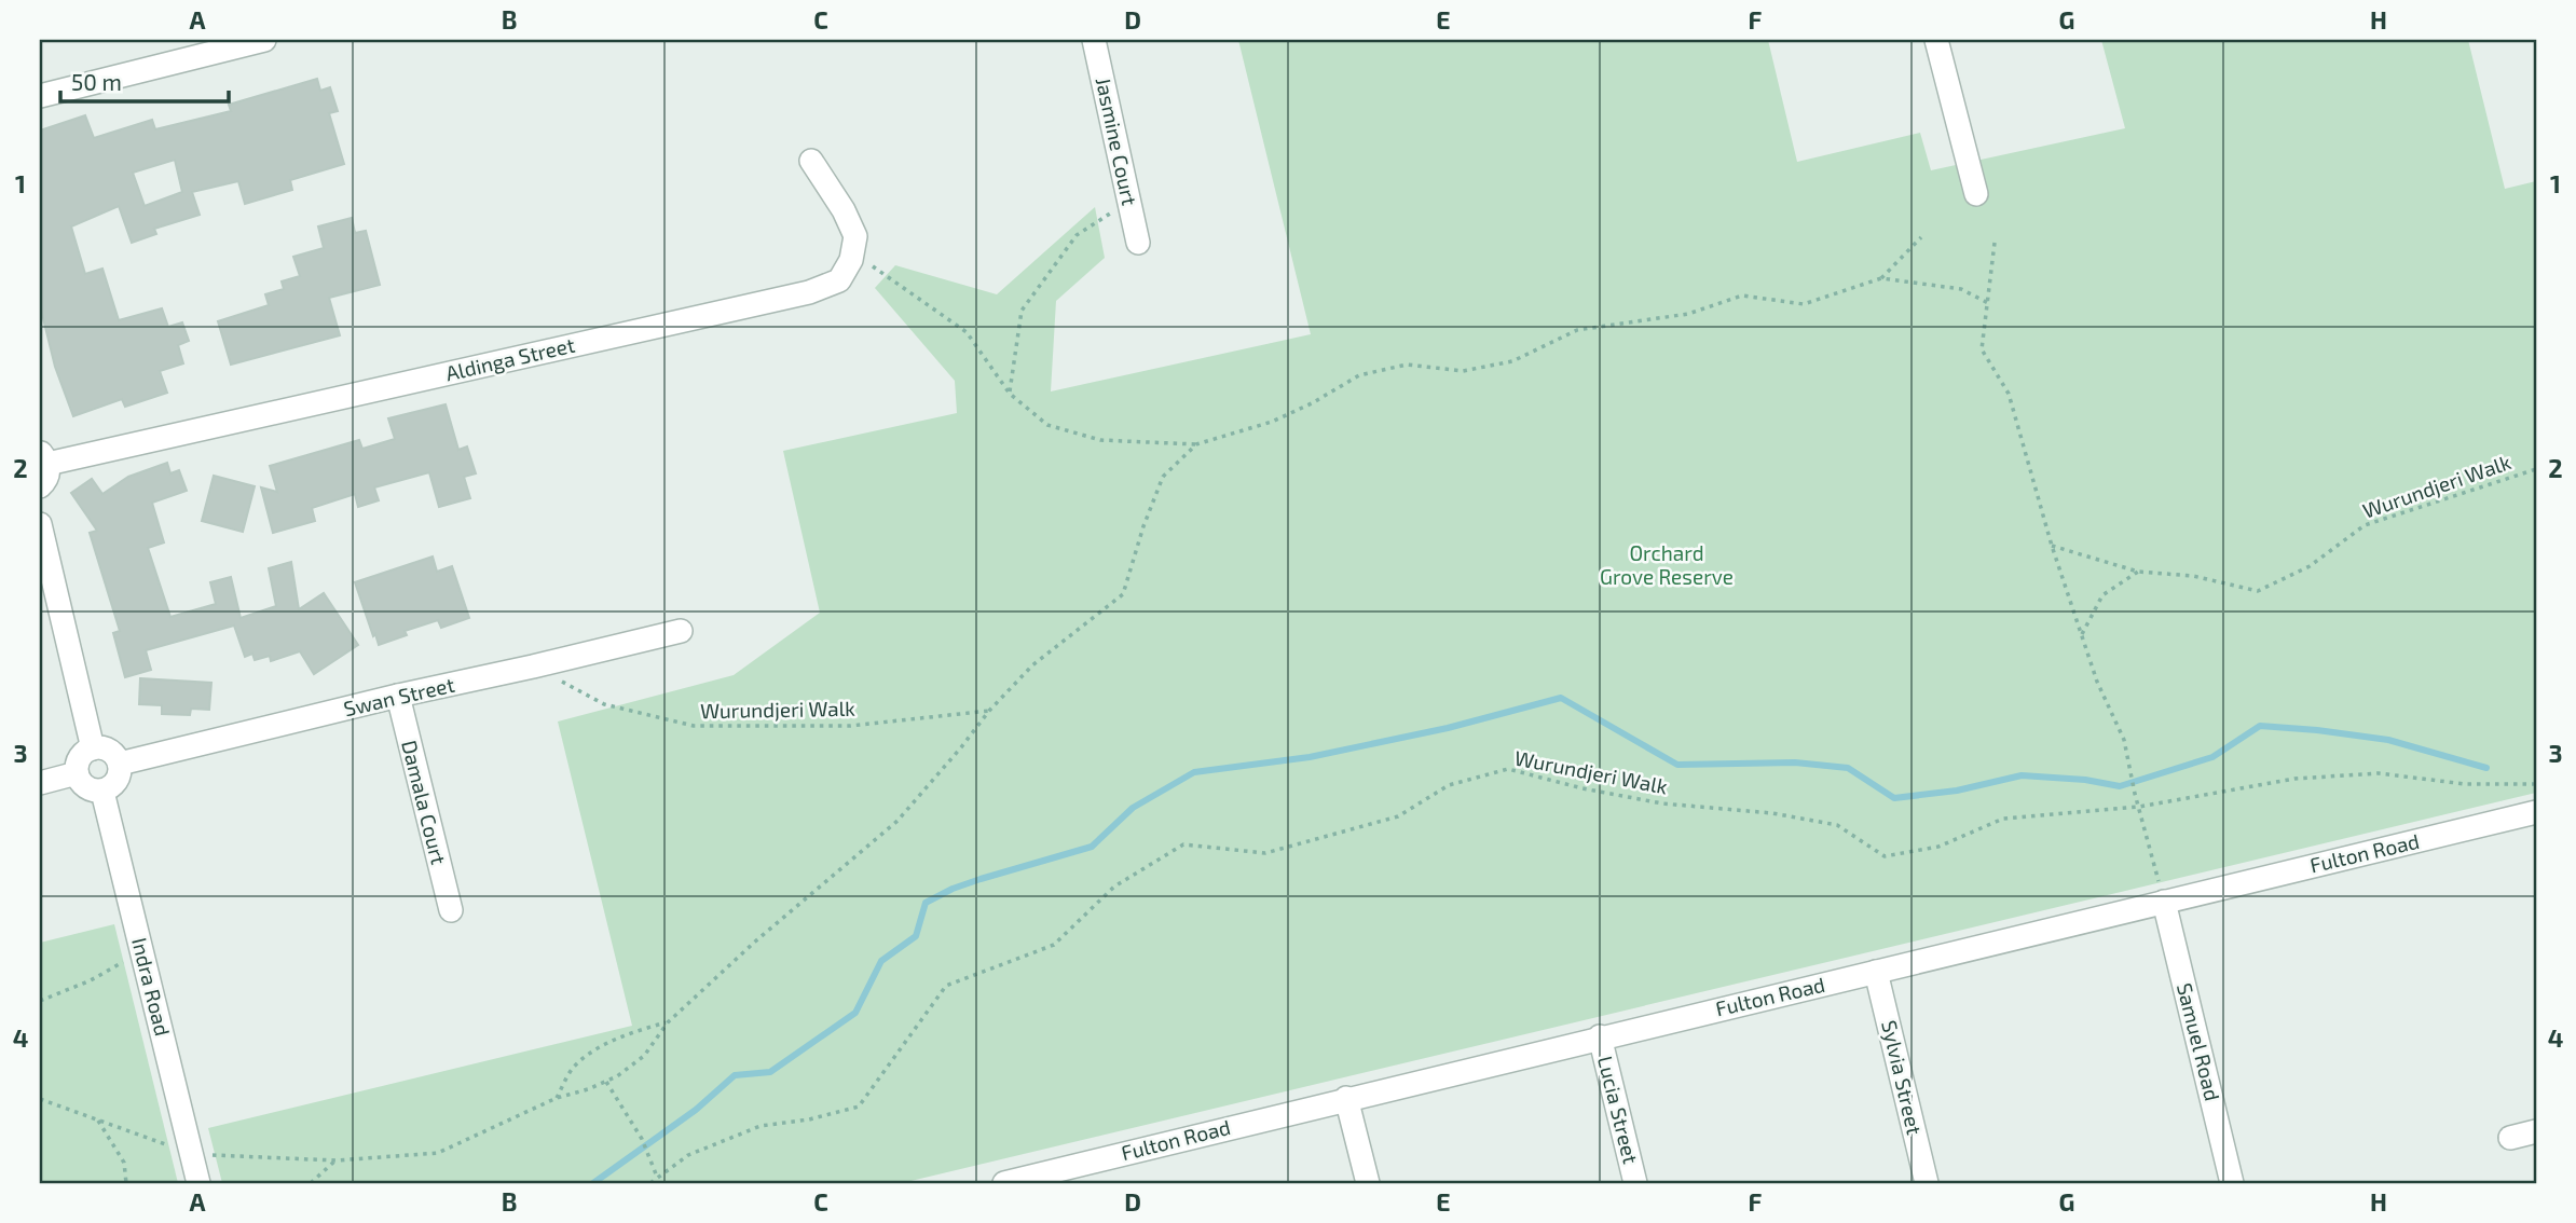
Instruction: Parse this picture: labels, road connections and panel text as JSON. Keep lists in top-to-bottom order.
{
  "streets": {
    "street": [
      "Jasmine Court",
      "Aldinga Street",
      "Swan Street",
      "Damala Court",
      "Fulton Road",
      "Indra Road",
      "Samuel Road",
      "Sylvia Street",
      "Lucia Street"
    ],
    "path": ["Wurundjeri Walk"]
  },
  "crossings": [
    ["Wurundjeri Walk", "Swan Street"],
    ["Swan Street", "Damala Court"],
    ["Swan Street", "Indra Road"],
    ["Fulton Road", "Samuel Road"],
    ["Fulton Road", "Sylvia Street"],
    ["Fulton Road", "Lucia Street"]
  ],
  "parks": ["Orchard Grove Reserve"],
  "scale_bar": "50 m",
  "grid": {
    "columns": [
      "A",
      "B",
      "C",
      "D",
      "E",
      "F",
      "G",
      "H"
    ],
    "rows": [
      "1",
      "2",
      "3",
      "4"
    ]
  }
}
